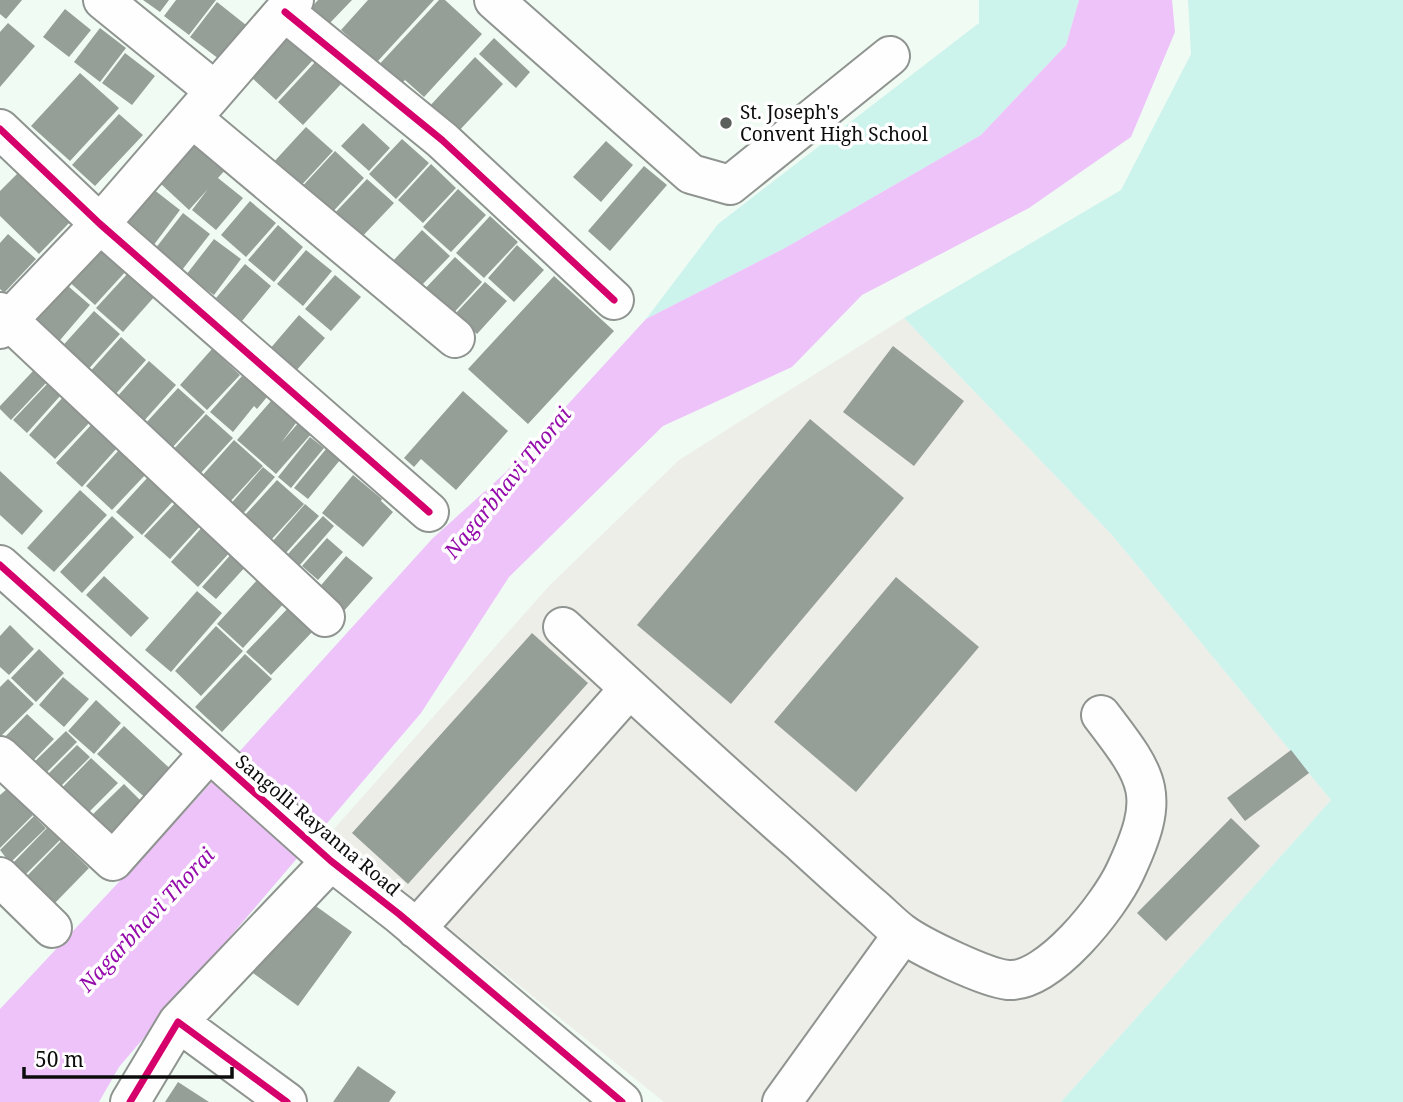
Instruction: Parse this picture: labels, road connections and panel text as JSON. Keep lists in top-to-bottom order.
{
  "streets": {
    "street": ["Sangolli Rayanna Road"]
  },
  "water": ["Nagarbhavi Thorai"],
  "places": ["St. Joseph's Convent High School"],
  "scale_bar": "50 m"
}
